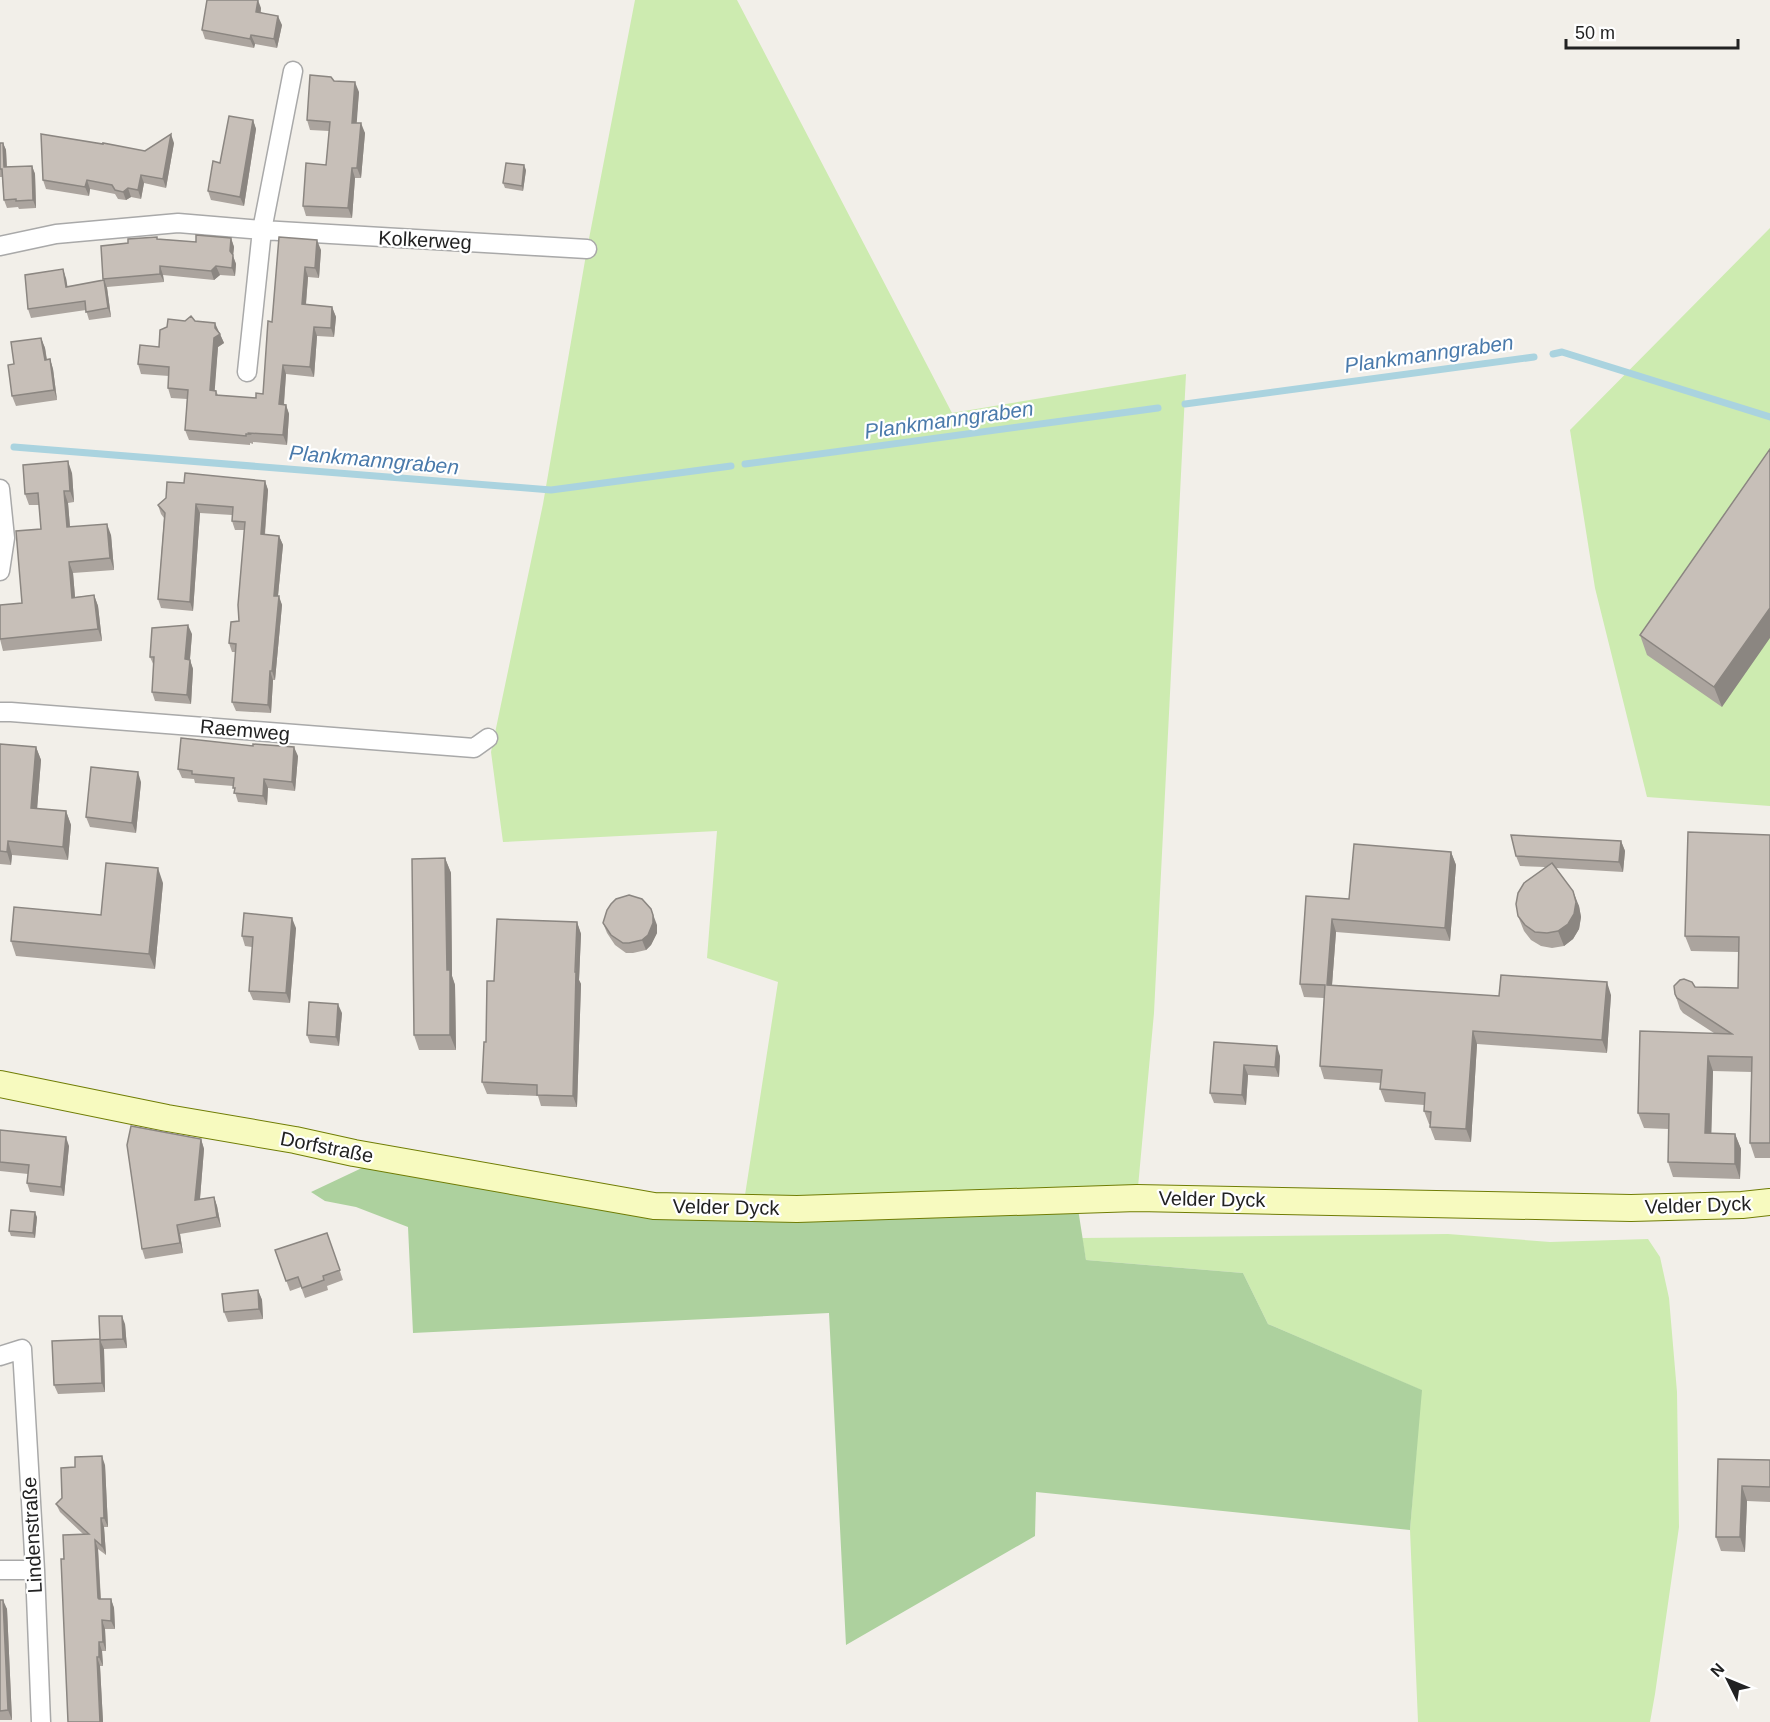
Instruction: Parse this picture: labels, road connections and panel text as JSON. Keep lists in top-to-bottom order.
{
  "streets": {
    "main road": ["Dorfstraße", "Velder Dyck"],
    "street": ["Kolkerweg", "Raemweg", "Lindenstraße"]
  },
  "crossings": [
    ["Dorfstraße", "Velder Dyck"]
  ],
  "water": ["Plankmanngraben"],
  "scale_bar": "50 m",
  "north": "top left"
}
